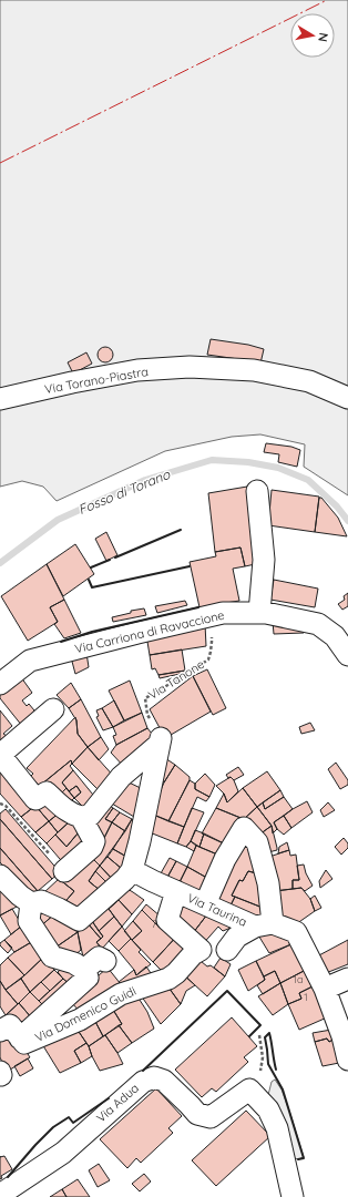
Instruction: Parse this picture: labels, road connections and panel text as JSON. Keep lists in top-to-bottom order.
{
  "streets": {
    "street": [
      "Via Torano-Piastra",
      "Via Carriona di Ravaccione",
      "Via Taurina",
      "Via Domenico Guidi",
      "Via Adua"
    ],
    "path": ["Via Tanone"]
  },
  "crossings": [
    ["Via Carriona di Ravaccione", "Via Tanone"],
    ["Via Taurina", "Via Domenico Guidi"]
  ],
  "water": ["Fosso di Torano"],
  "house_numbers": ["7", "1a", "1"],
  "north": "right"
}
